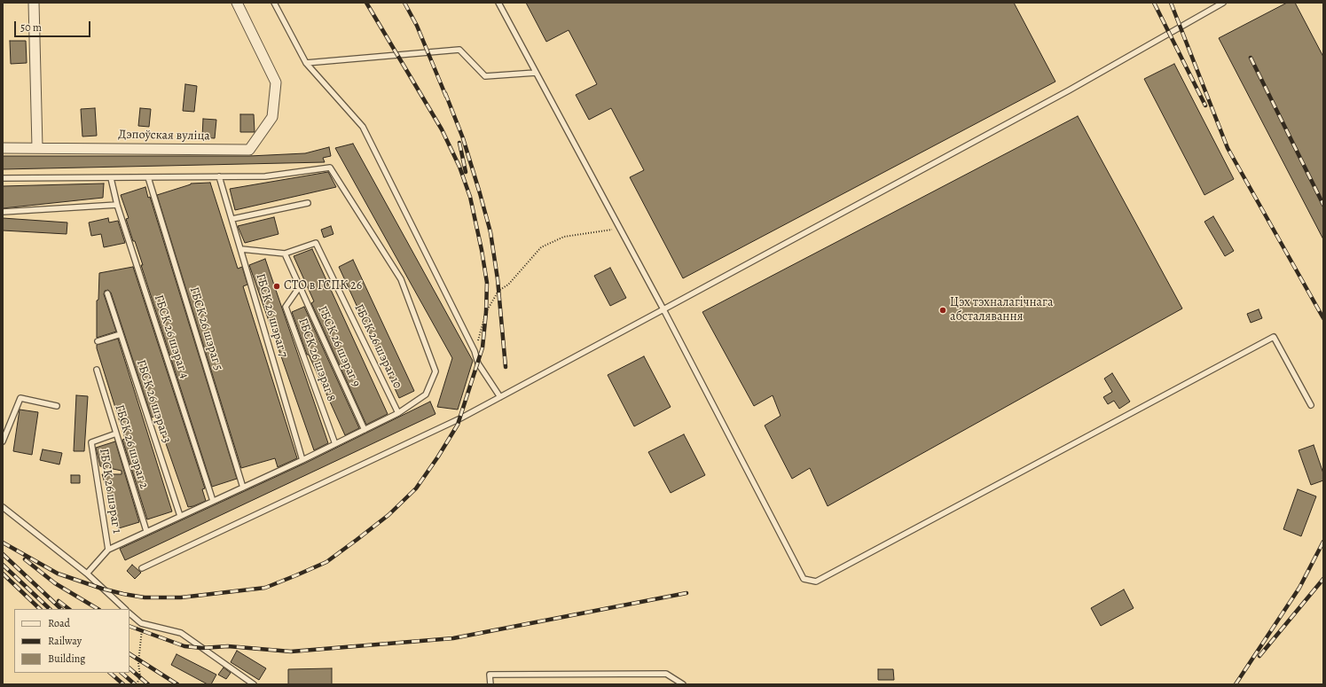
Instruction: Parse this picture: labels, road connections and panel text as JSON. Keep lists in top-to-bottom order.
{
  "streets": {
    "street": ["Дэпоўская вуліца"],
    "lane": [
      "ГБСК 26 шэраг 7",
      "ГБСК 26 шэраг 5",
      "ГБСК 26 шэраг 4",
      "ГБСК 26 шэраг 9",
      "ГБСК 26 шэраг 10",
      "ГБСК 26 шэраг 8",
      "ГБСК 26 шэраг 3",
      "ГБСК 26 шэраг 2",
      "ГБСК 26 шэраг 1"
    ]
  },
  "crossings": [
    ["ГБСК 26 шэраг 7", "ГБСК 26 шэраг 10"],
    ["ГБСК 26 шэраг 9", "ГБСК 26 шэраг 10"],
    ["ГБСК 26 шэраг 9", "ГБСК 26 шэраг 8"],
    ["ГБСК 26 шэраг 2", "ГБСК 26 шэраг 1"]
  ],
  "places": ["СТО в ГСПК 26", "Цэх тэхналагічнага абсталявання"],
  "legend": ["Road", "Railway", "Building"],
  "scale_bar": "50 m"
}
